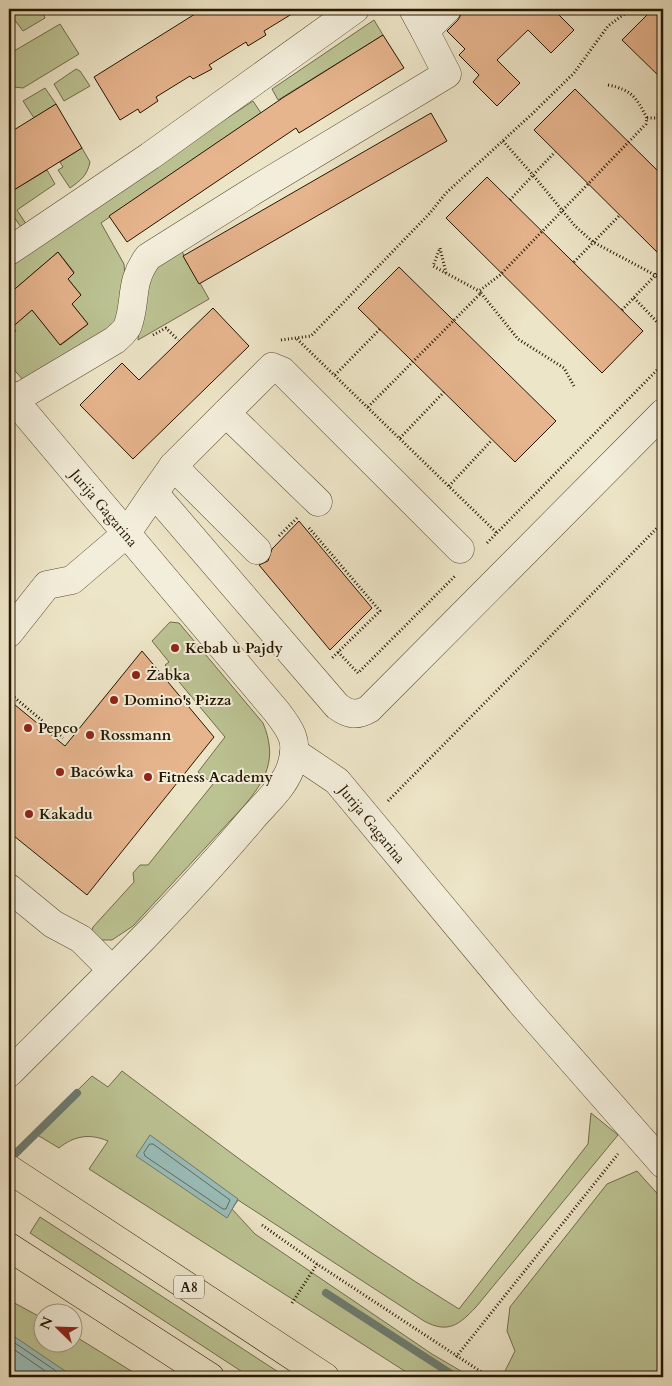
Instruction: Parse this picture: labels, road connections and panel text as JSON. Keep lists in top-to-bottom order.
{
  "streets": {
    "highway": ["A8"],
    "street": ["Jurija Gagarina"]
  },
  "places": [
    "Kebab u Pajdy",
    "Żabka",
    "Domino's Pizza",
    "Pepco",
    "Rossmann",
    "Bacówka",
    "Fitness Academy",
    "Kakadu"
  ],
  "north": "top left"
}
